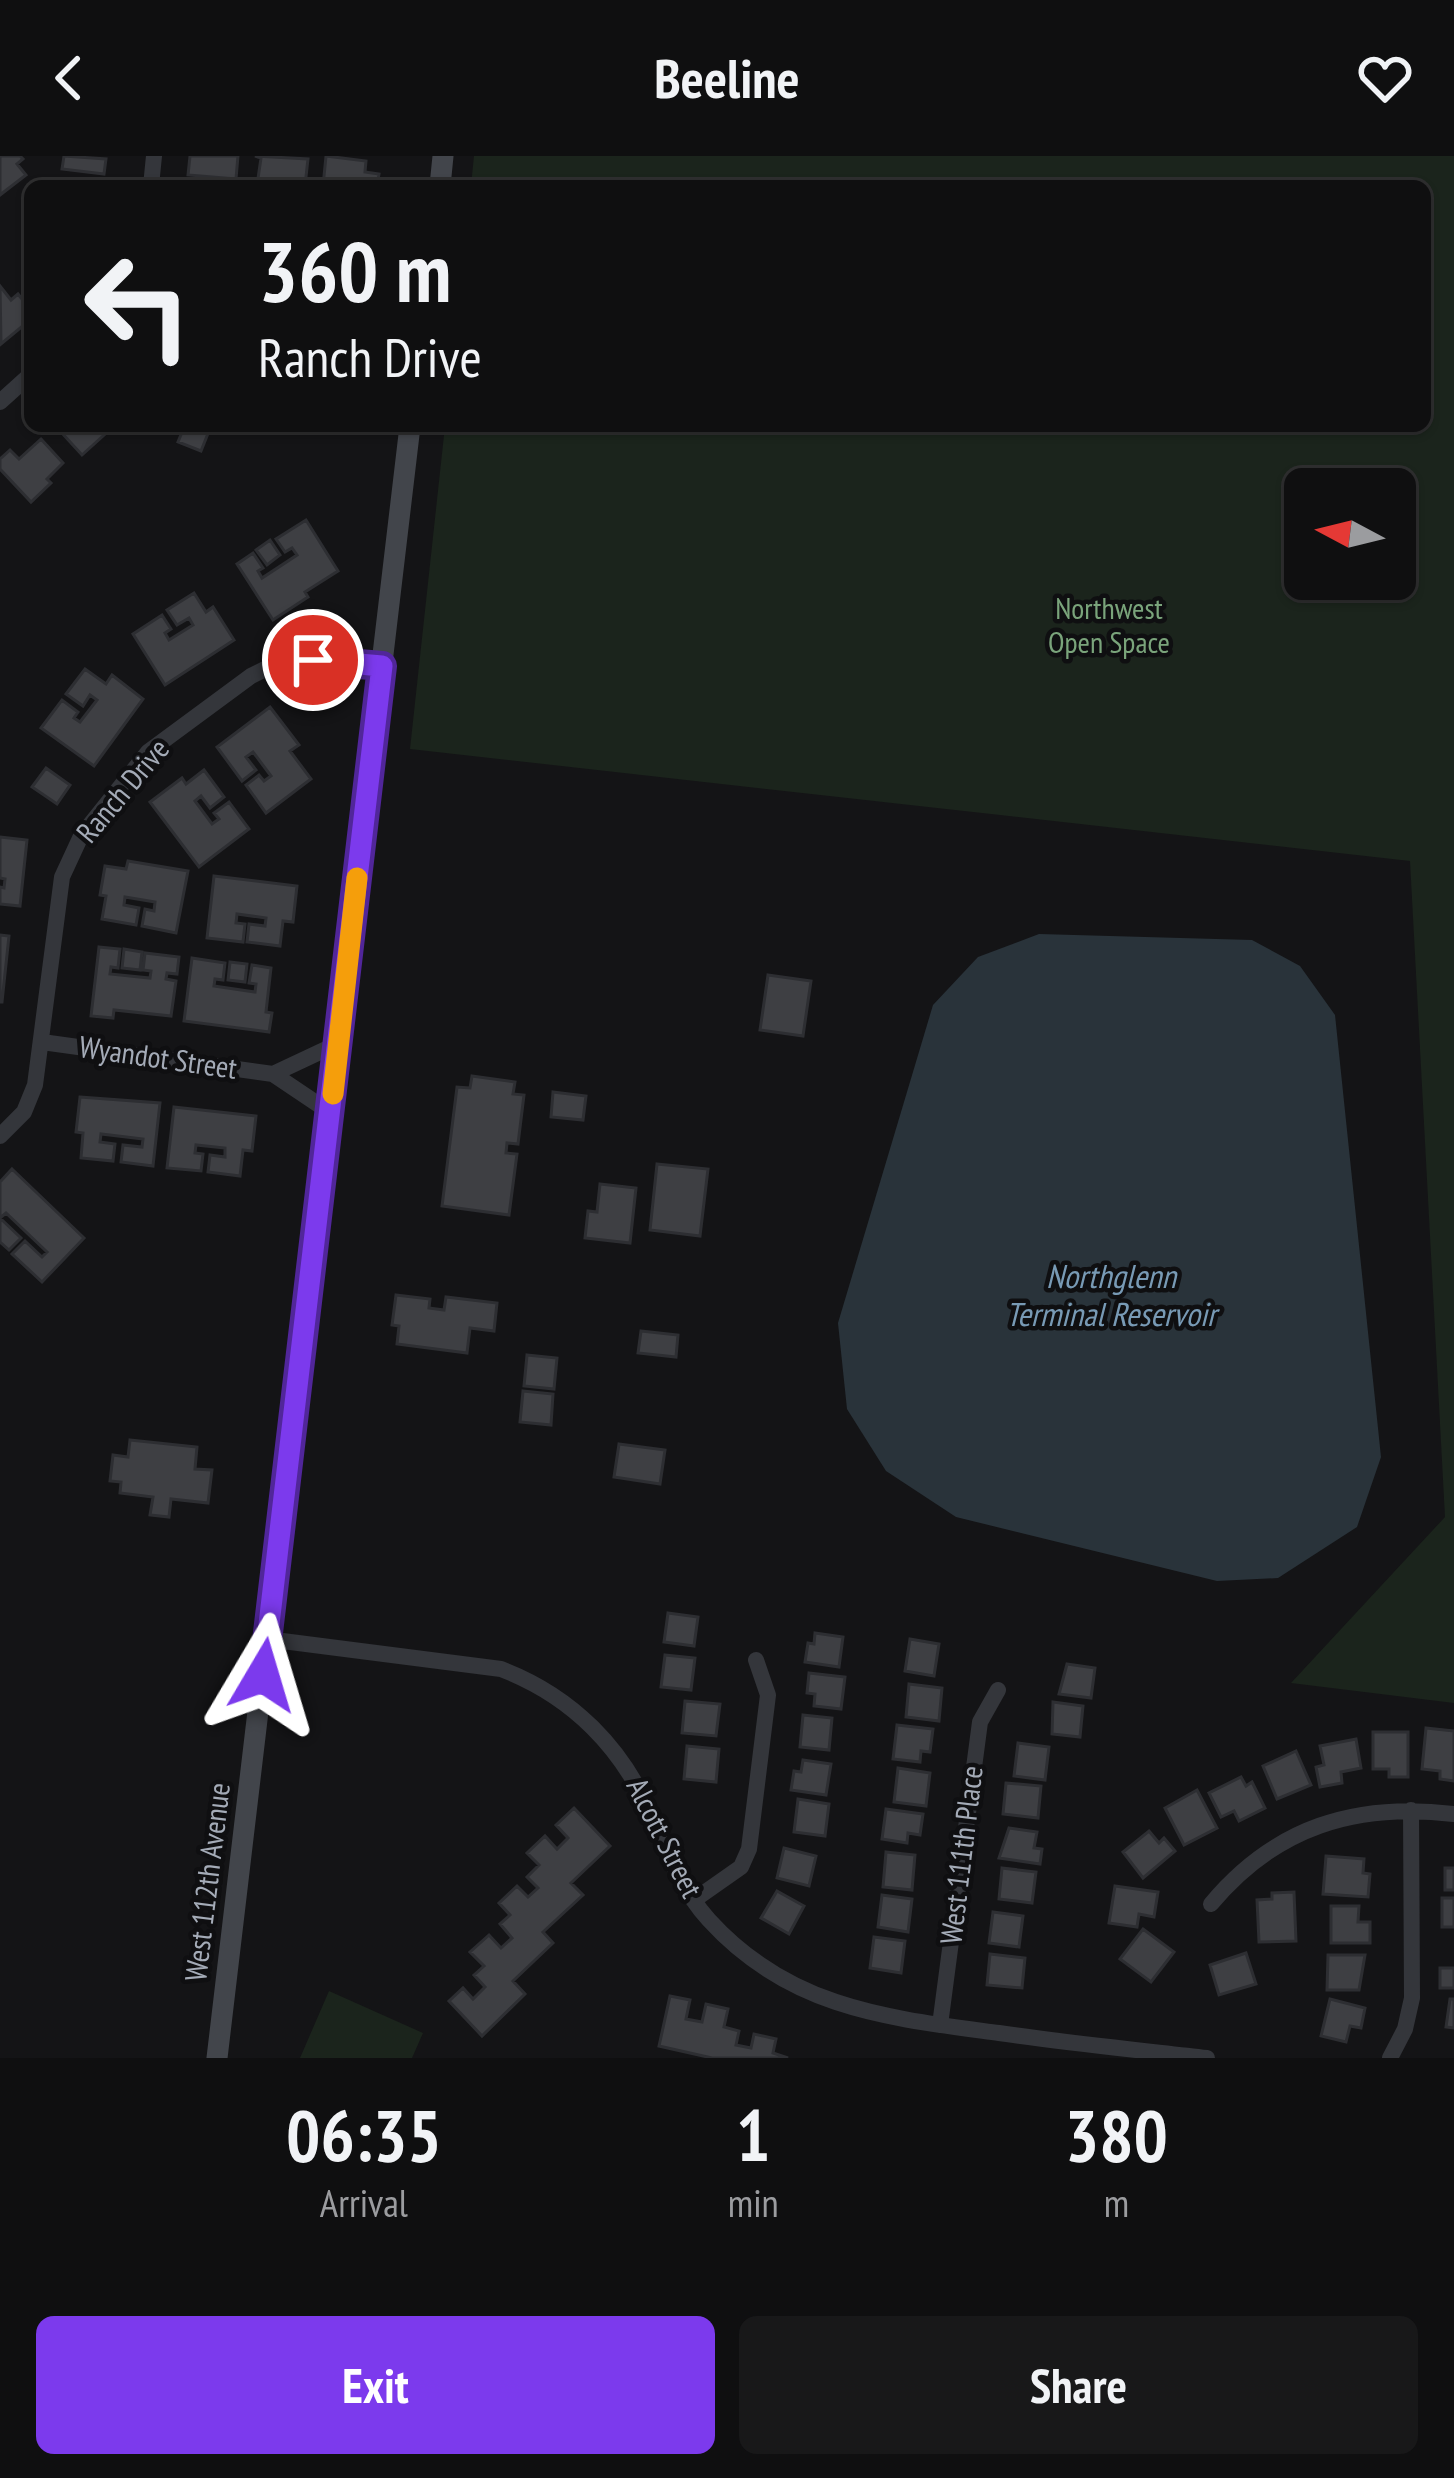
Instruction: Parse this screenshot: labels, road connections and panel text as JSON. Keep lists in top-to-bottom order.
{
  "streets": {
    "main road": ["West 112th Avenue"],
    "street": [
      "Ranch Drive",
      "Wyandot Street",
      "Alcott Street",
      "West 111th Place"
    ]
  },
  "crossings": [
    ["Ranch Drive", "Wyandot Street"],
    ["Ranch Drive", "West 112th Avenue"],
    ["Wyandot Street", "West 112th Avenue"],
    ["Alcott Street", "West 111th Place"],
    ["Alcott Street", "West 112th Avenue"]
  ],
  "water": ["Northglenn Terminal Reservoir"],
  "parks": ["Northwest Open Space"],
  "north": "left",
  "page": {
    "header": "Beeline",
    "turn": ["360 m", "Ranch Drive"],
    "eta": [
      "06:35",
      "Arrival",
      "1",
      "min",
      "380",
      "m"
    ],
    "buttons": ["Exit", "Share"]
  }
}
